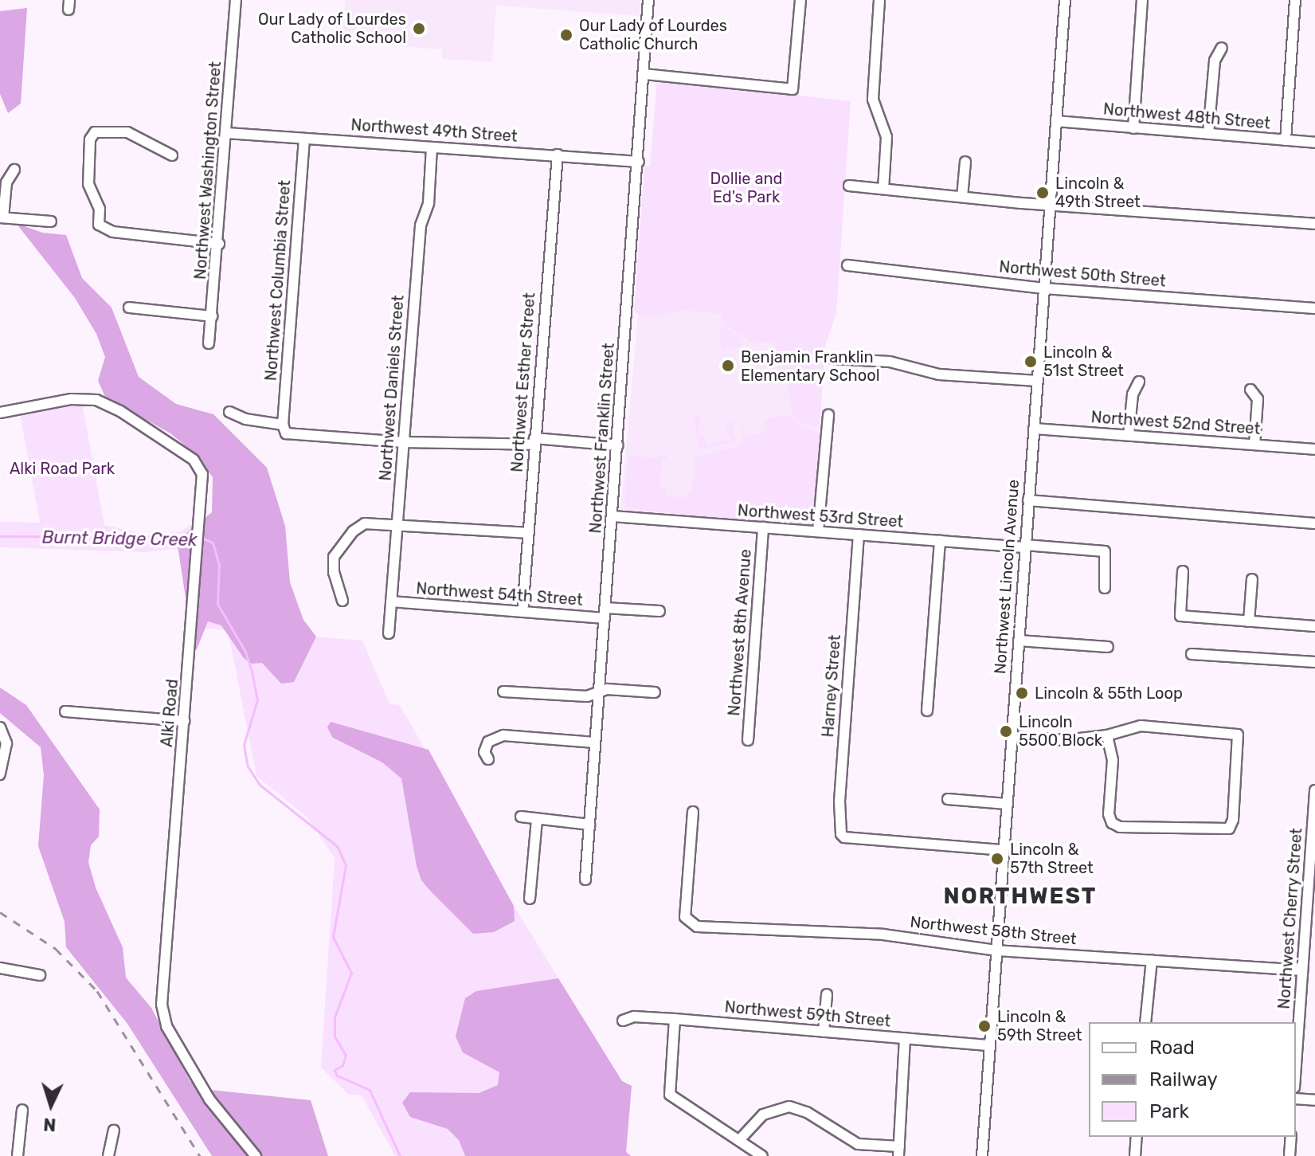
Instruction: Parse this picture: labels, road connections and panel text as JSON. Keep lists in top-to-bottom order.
{
  "streets": {
    "street": [
      "Northwest 48th Street",
      "Northwest 49th Street",
      "Northwest Washington Street",
      "Northwest 50th Street",
      "Northwest Columbia Street",
      "Northwest Esther Street",
      "Northwest Daniels Street",
      "Northwest 52nd Street",
      "Northwest Franklin Street",
      "Northwest 53rd Street",
      "Northwest Lincoln Avenue",
      "Northwest 54th Street",
      "Northwest 8th Avenue",
      "Harney Street",
      "Alki Road",
      "Northwest Cherry Street",
      "Northwest 58th Street",
      "Northwest 59th Street"
    ]
  },
  "crossings": [
    ["Northwest 48th Street", "Northwest Lincoln Avenue"],
    ["Northwest 49th Street", "Northwest Washington Street"],
    ["Northwest 49th Street", "Northwest Columbia Street"],
    ["Northwest 49th Street", "Northwest Esther Street"],
    ["Northwest 49th Street", "Northwest Daniels Street"],
    ["Northwest 49th Street", "Northwest Franklin Street"],
    ["Northwest 50th Street", "Northwest Lincoln Avenue"],
    ["Northwest Esther Street", "Northwest 54th Street"],
    ["Northwest Daniels Street", "Northwest 54th Street"],
    ["Northwest 52nd Street", "Northwest Lincoln Avenue"],
    ["Northwest Franklin Street", "Northwest 53rd Street"],
    ["Northwest Franklin Street", "Northwest 54th Street"],
    ["Northwest 53rd Street", "Northwest Lincoln Avenue"],
    ["Northwest 53rd Street", "Northwest 8th Avenue"],
    ["Northwest 53rd Street", "Harney Street"],
    ["Northwest Lincoln Avenue", "Harney Street"],
    ["Northwest Lincoln Avenue", "Northwest 58th Street"],
    ["Northwest Lincoln Avenue", "Northwest 59th Street"],
    ["Northwest Cherry Street", "Northwest 58th Street"]
  ],
  "districts": ["NORTHWEST"],
  "water": ["Burnt Bridge Creek"],
  "parks": ["Dollie and Ed's Park", "Alki Road Park"],
  "places": [
    "Our Lady of Lourdes Catholic School",
    "Our Lady of Lourdes Catholic Church",
    "Lincoln & 49th Street",
    "Lincoln & 51st Street",
    "Benjamin Franklin Elementary School",
    "Lincoln & 55th Loop",
    "Lincoln 5500 Block",
    "Lincoln & 57th Street",
    "Lincoln & 59th Street"
  ],
  "legend": ["Road", "Railway", "Park"],
  "north": "bottom"
}
